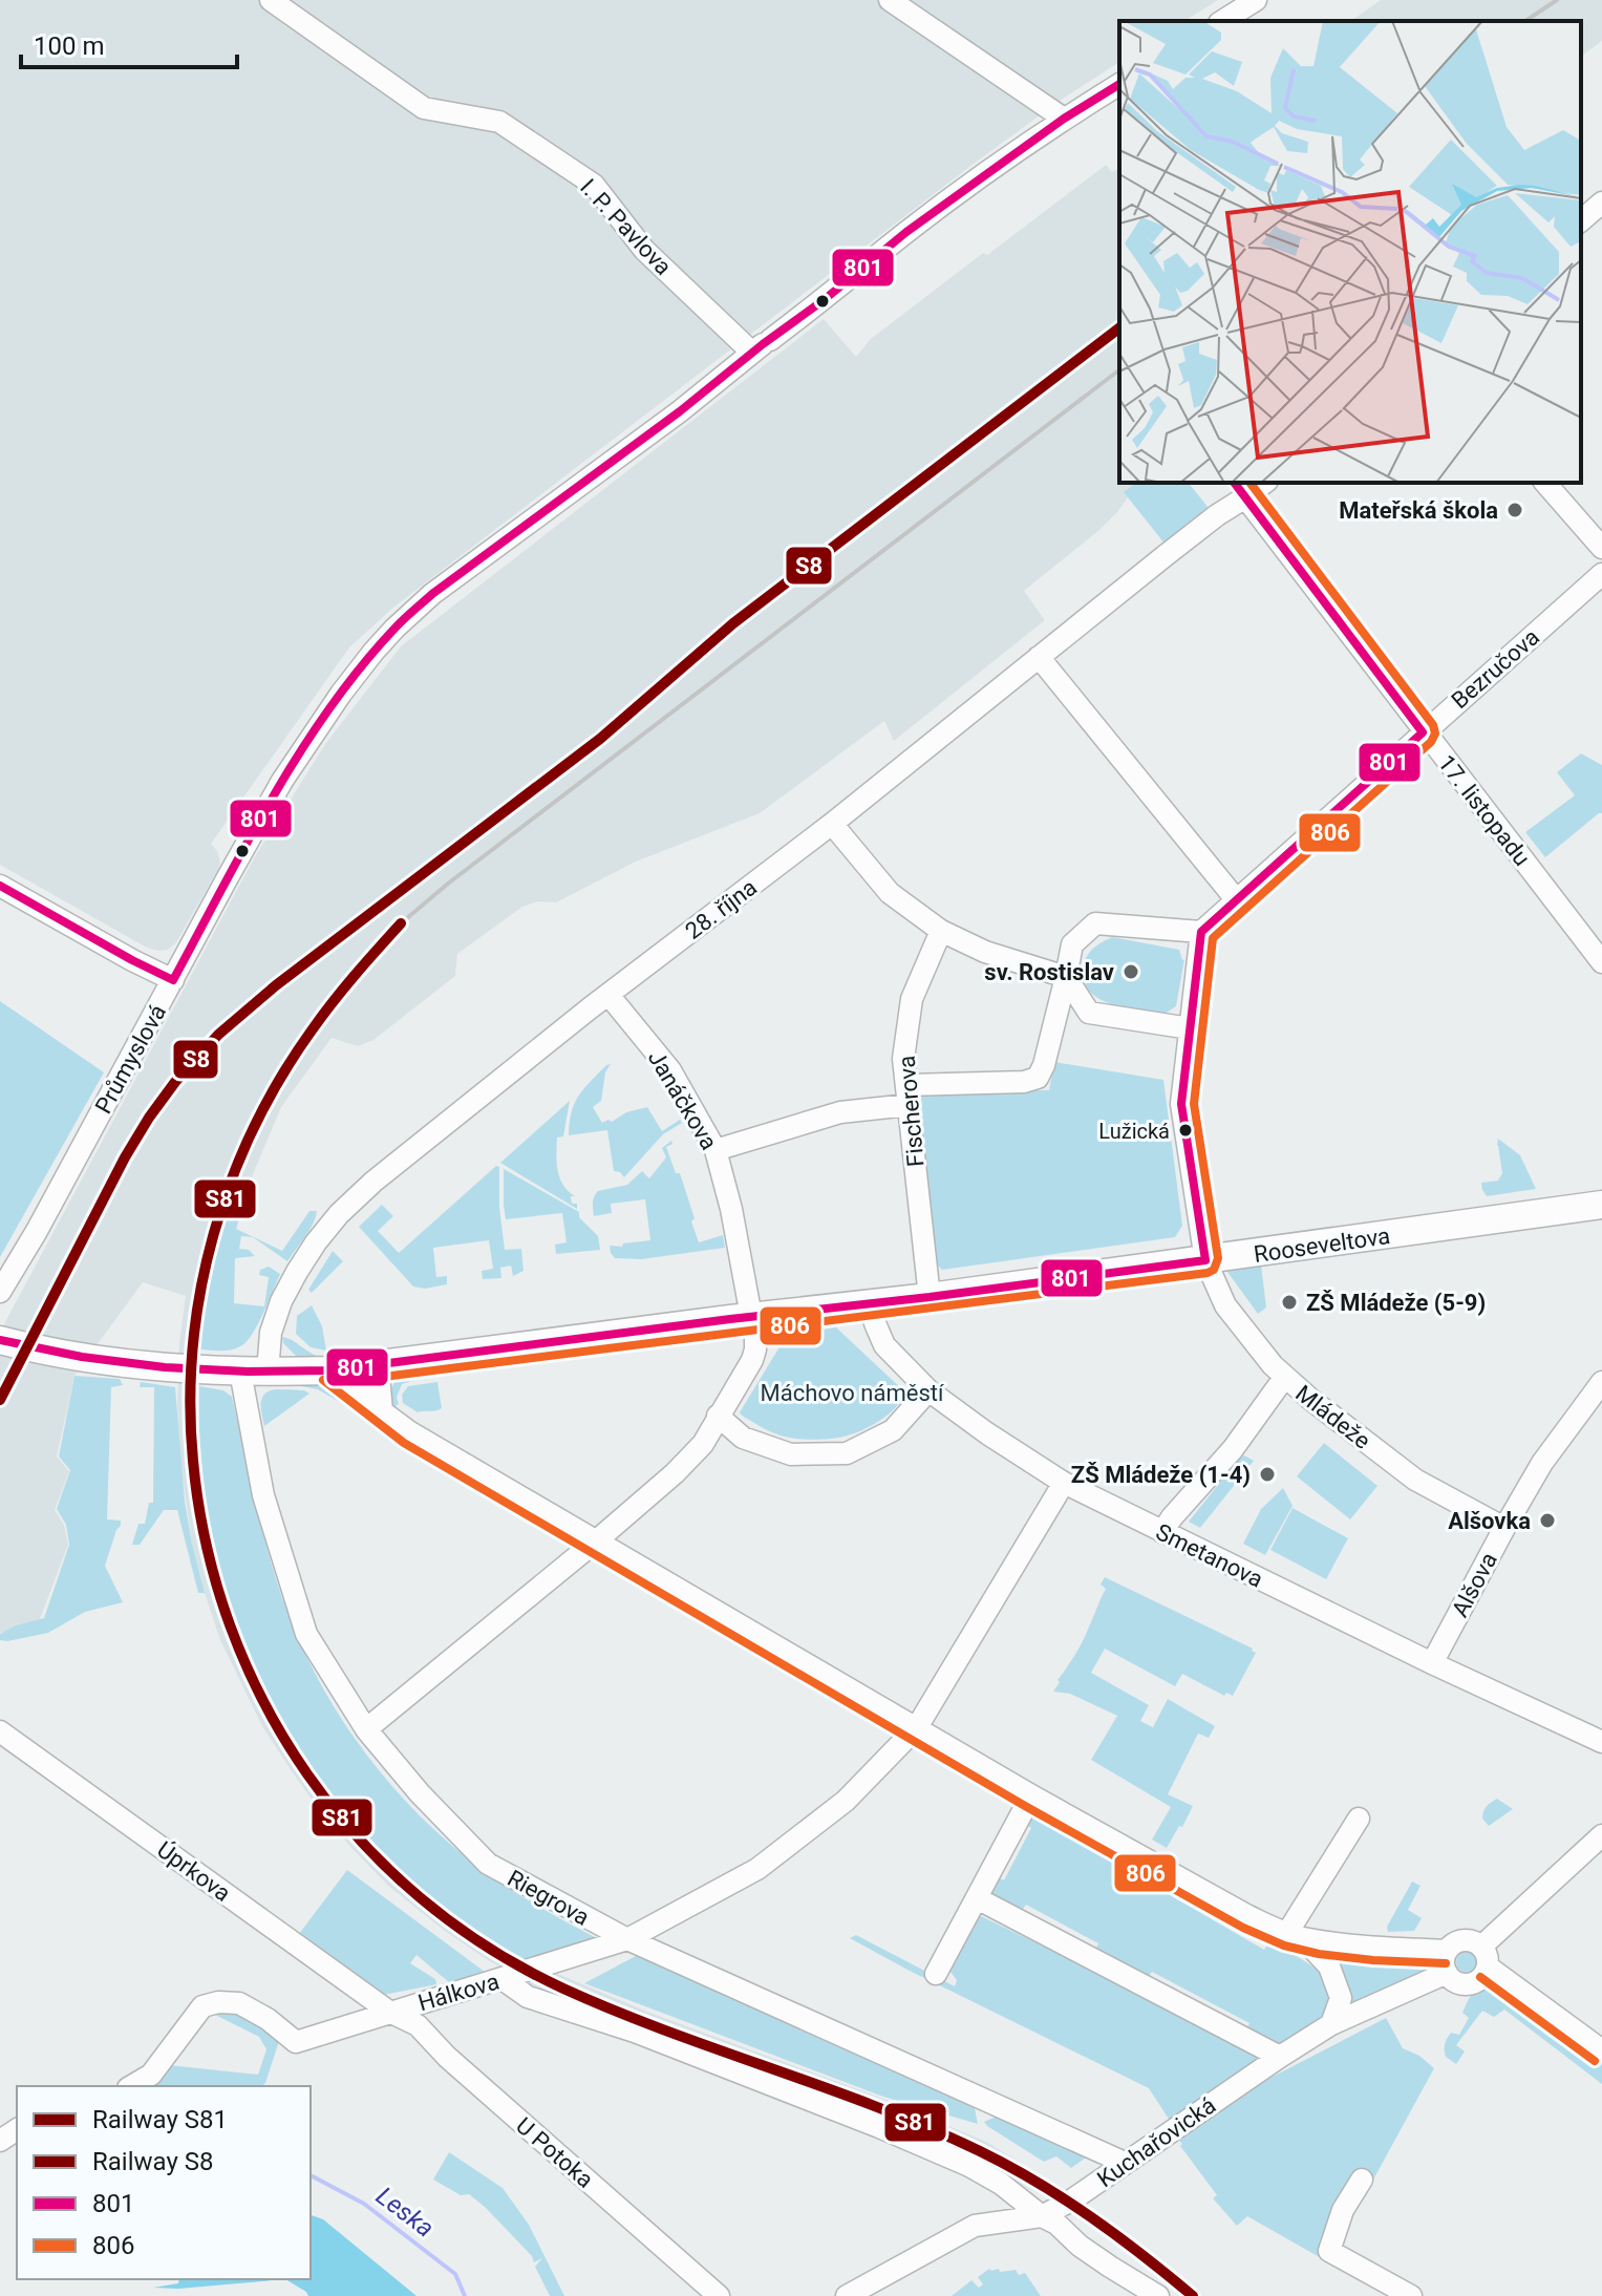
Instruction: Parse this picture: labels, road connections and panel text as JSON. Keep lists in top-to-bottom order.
{
  "streets": {
    "main road": ["Rooseveltova"],
    "street": [
      "I. P. Pavlova",
      "Bezručova",
      "17. listopadu",
      "28. října",
      "Průmyslová",
      "Janáčkova",
      "Fischerova",
      "Mládeže",
      "Smetanova",
      "Alšova",
      "Úprkova",
      "Riegrova",
      "Hálkova",
      "Kuchařovická",
      "U Potoka"
    ]
  },
  "crossings": [
    ["I. P. Pavlova", "Průmyslová"],
    ["Bezručova", "17. listopadu"],
    ["17. listopadu", "28. října"],
    ["28. října", "Janáčkova"],
    ["28. října", "Rooseveltova"],
    ["28. října", "Riegrova"],
    ["Janáčkova", "Rooseveltova"],
    ["Janáčkova", "Riegrova"],
    ["Fischerova", "Rooseveltova"],
    ["Rooseveltova", "Mládeže"],
    ["Rooseveltova", "Smetanova"],
    ["Rooseveltova", "Riegrova"],
    ["Mládeže", "Alšova"],
    ["Smetanova", "Alšova"],
    ["Smetanova", "Hálkova"],
    ["Úprkova", "Hálkova"],
    ["Úprkova", "U Potoka"],
    ["Riegrova", "Hálkova"],
    ["Riegrova", "Kuchařovická"],
    ["Hálkova", "U Potoka"]
  ],
  "water": ["Leska"],
  "parks": ["Máchovo náměstí"],
  "places": [
    "Mateřská škola",
    "sv. Rostislav",
    "Lužická",
    "ZŠ Mládeže (5-9)",
    "ZŠ Mládeže (1-4)",
    "Alšovka"
  ],
  "lines": [
    "transit line 801",
    "rail line S8",
    "transit line 806",
    "rail line S81"
  ],
  "legend": [
    "Railway S81",
    "Railway S8",
    "801",
    "806"
  ],
  "scale_bar": "100 m"
}
